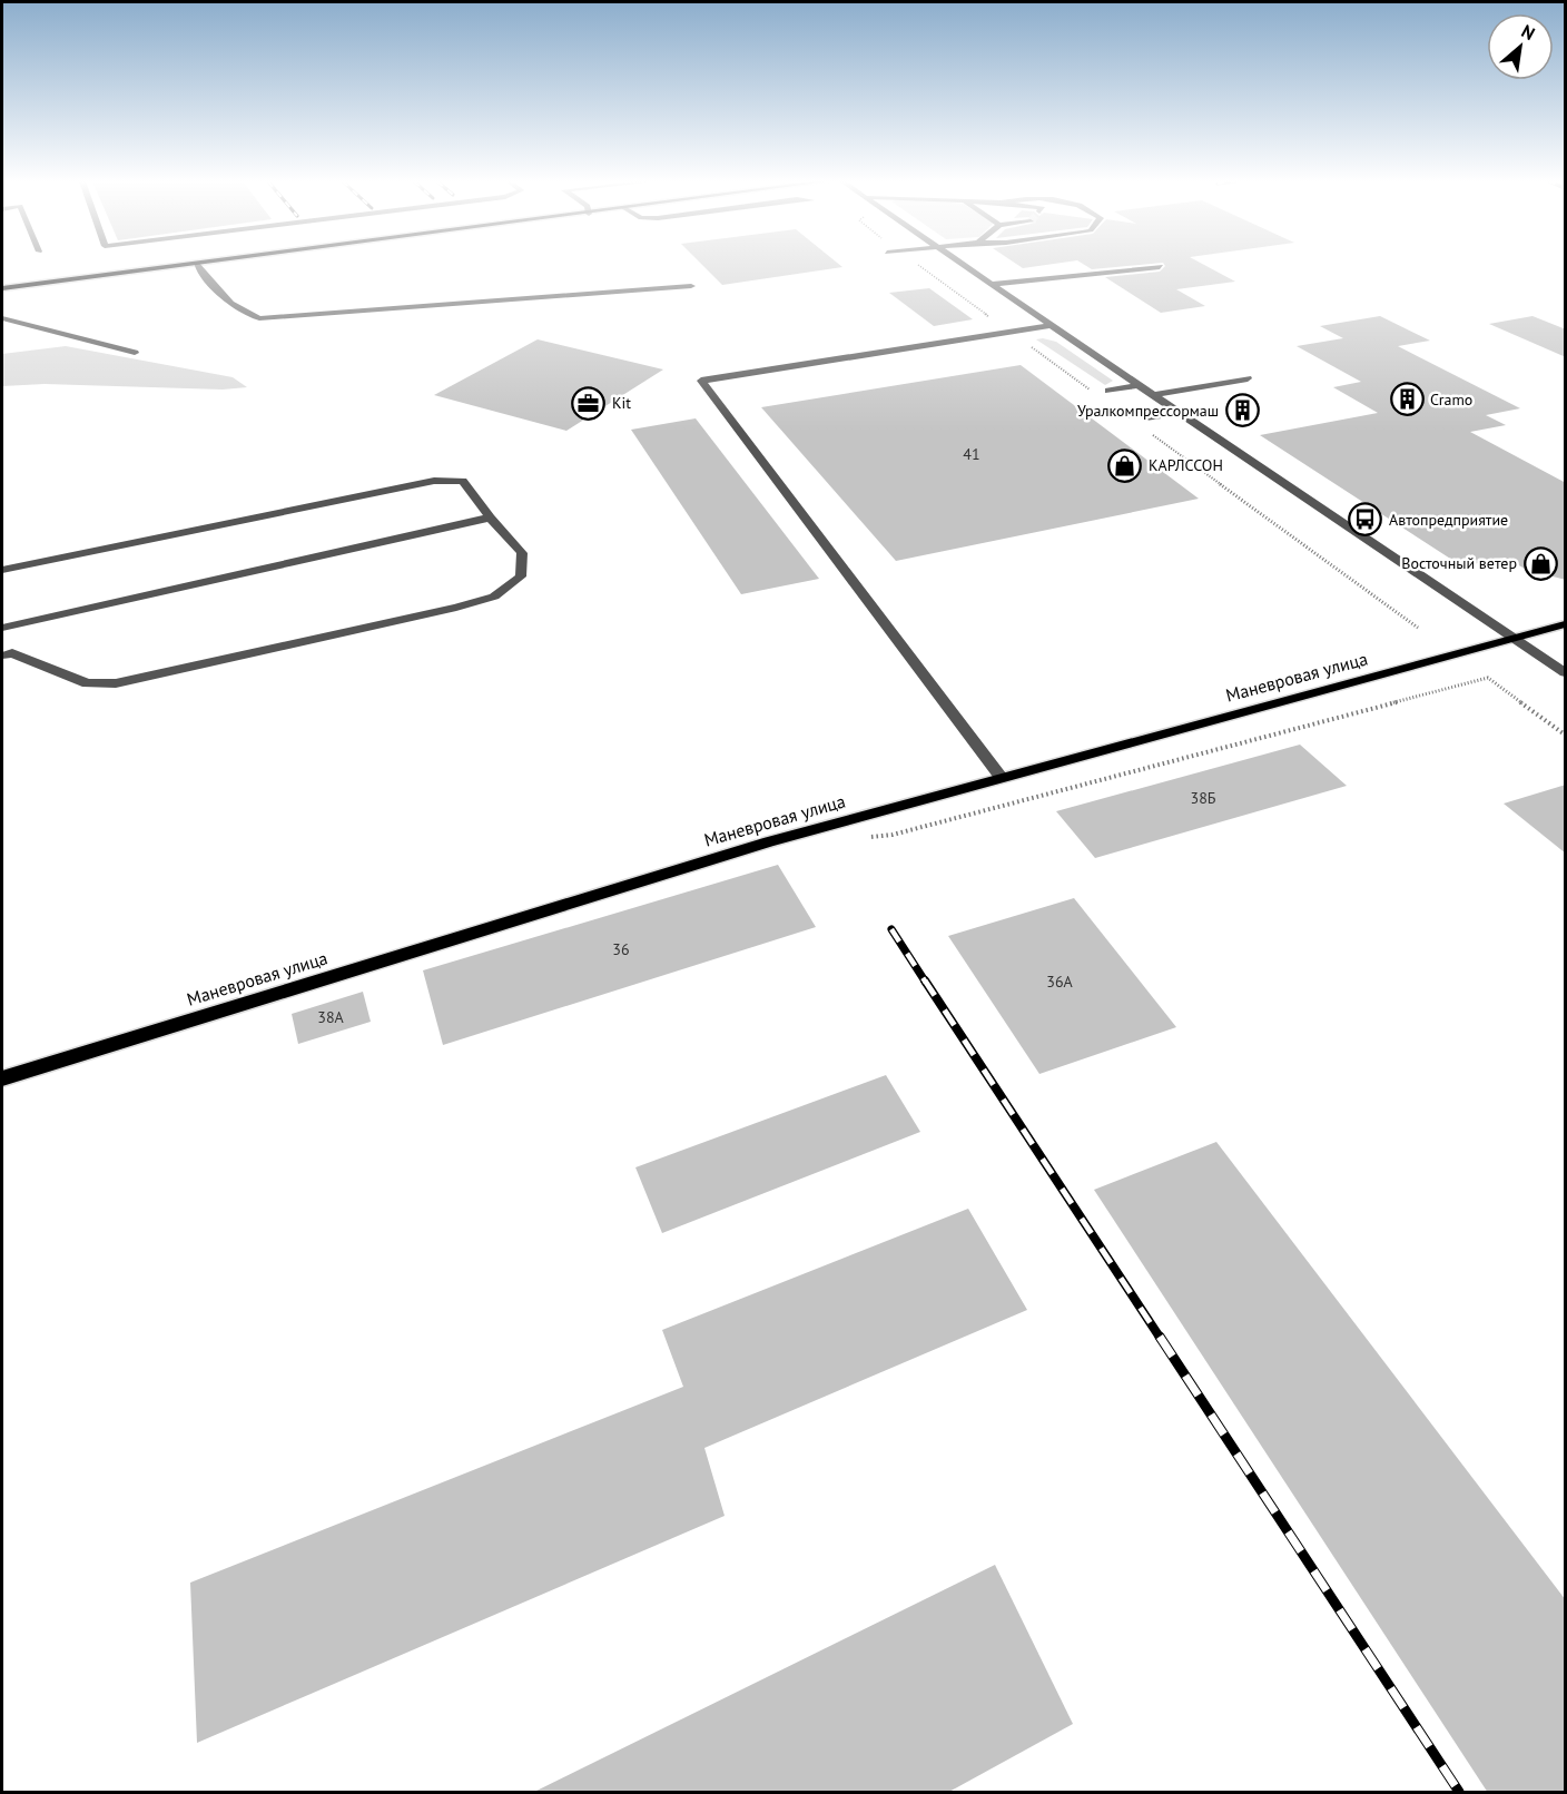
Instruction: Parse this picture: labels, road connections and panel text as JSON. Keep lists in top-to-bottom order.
{
  "streets": {
    "main road": ["Маневровая улица"]
  },
  "places": {
    "building": ["Cramo", "Уралкомпрессормаш"],
    "office": ["Kit"],
    "shop": ["КАРЛССОН", "Восточный ветер"],
    "bus stop": ["Автопредприятие"]
  },
  "house_numbers": [
    "41",
    "38Б",
    "36",
    "36А",
    "38А"
  ],
  "north": "top right"
}
